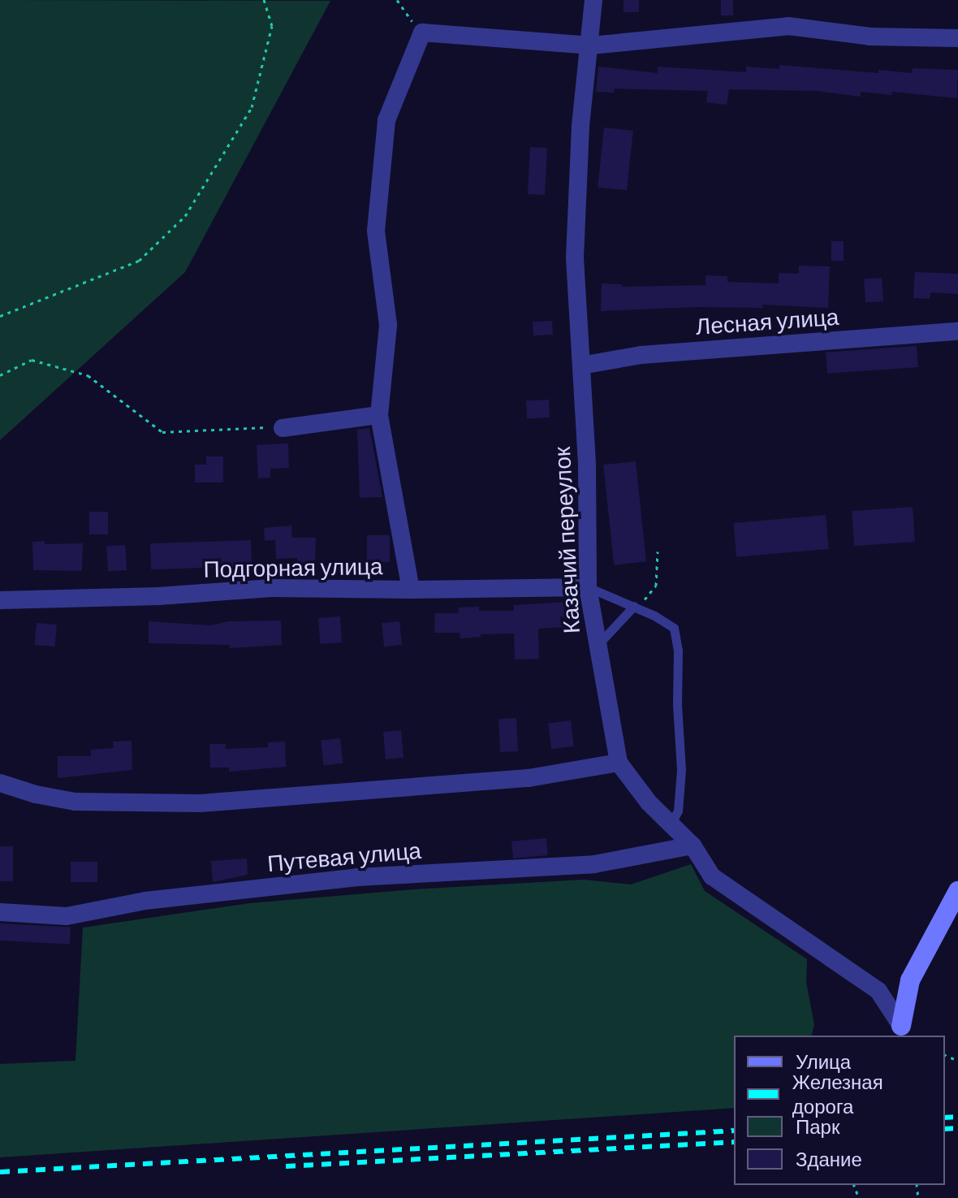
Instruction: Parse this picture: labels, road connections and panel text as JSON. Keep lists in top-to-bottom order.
{
  "streets": {
    "street": [
      "Лесная улица",
      "Казачий переулок",
      "Подгорная улица",
      "Путевая улица"
    ]
  },
  "crossings": [
    ["Лесная улица", "Казачий переулок"],
    ["Казачий переулок", "Подгорная улица"],
    ["Казачий переулок", "Путевая улица"]
  ],
  "legend": [
    "Улица",
    "Железная дорога",
    "Парк",
    "Здание"
  ]
}
